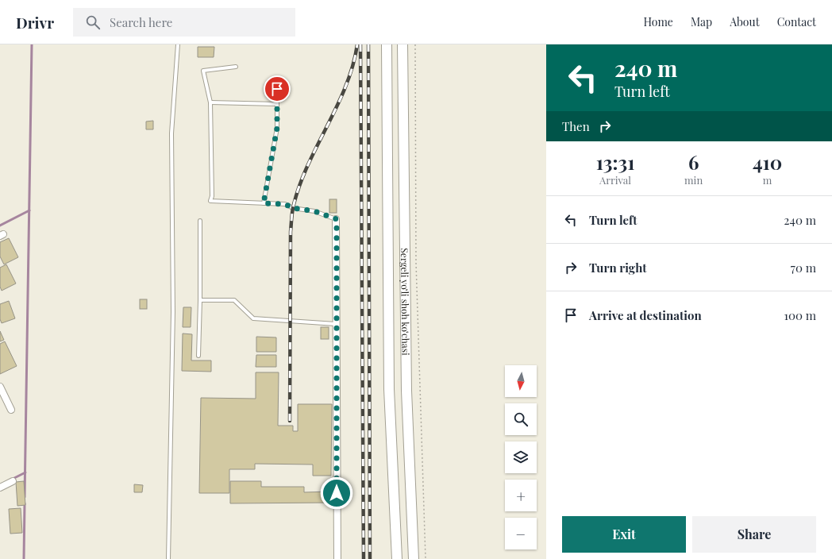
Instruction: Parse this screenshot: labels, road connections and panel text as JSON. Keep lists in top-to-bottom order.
{
  "streets": {
    "main road": ["Sergeli yo‘li shoh ko‘chasi"]
  },
  "north": "bottom",
  "page": {
    "header": "Drivr",
    "search": "Search here",
    "nav": [
      "Home",
      "Map",
      "About",
      "Contact"
    ],
    "turn": ["240 m", "Turn left"],
    "then": "Then",
    "eta": [
      "13:31",
      "Arrival",
      "6",
      "min",
      "410",
      "m"
    ],
    "list": [
      {
        "name": "Turn left",
        "value": "240 m"
      },
      {
        "name": "Turn right",
        "value": "70 m"
      },
      {
        "name": "Arrive at destination",
        "value": "100 m"
      }
    ],
    "map_buttons": ["+", "−"],
    "buttons": ["Exit", "Share"]
  }
}
